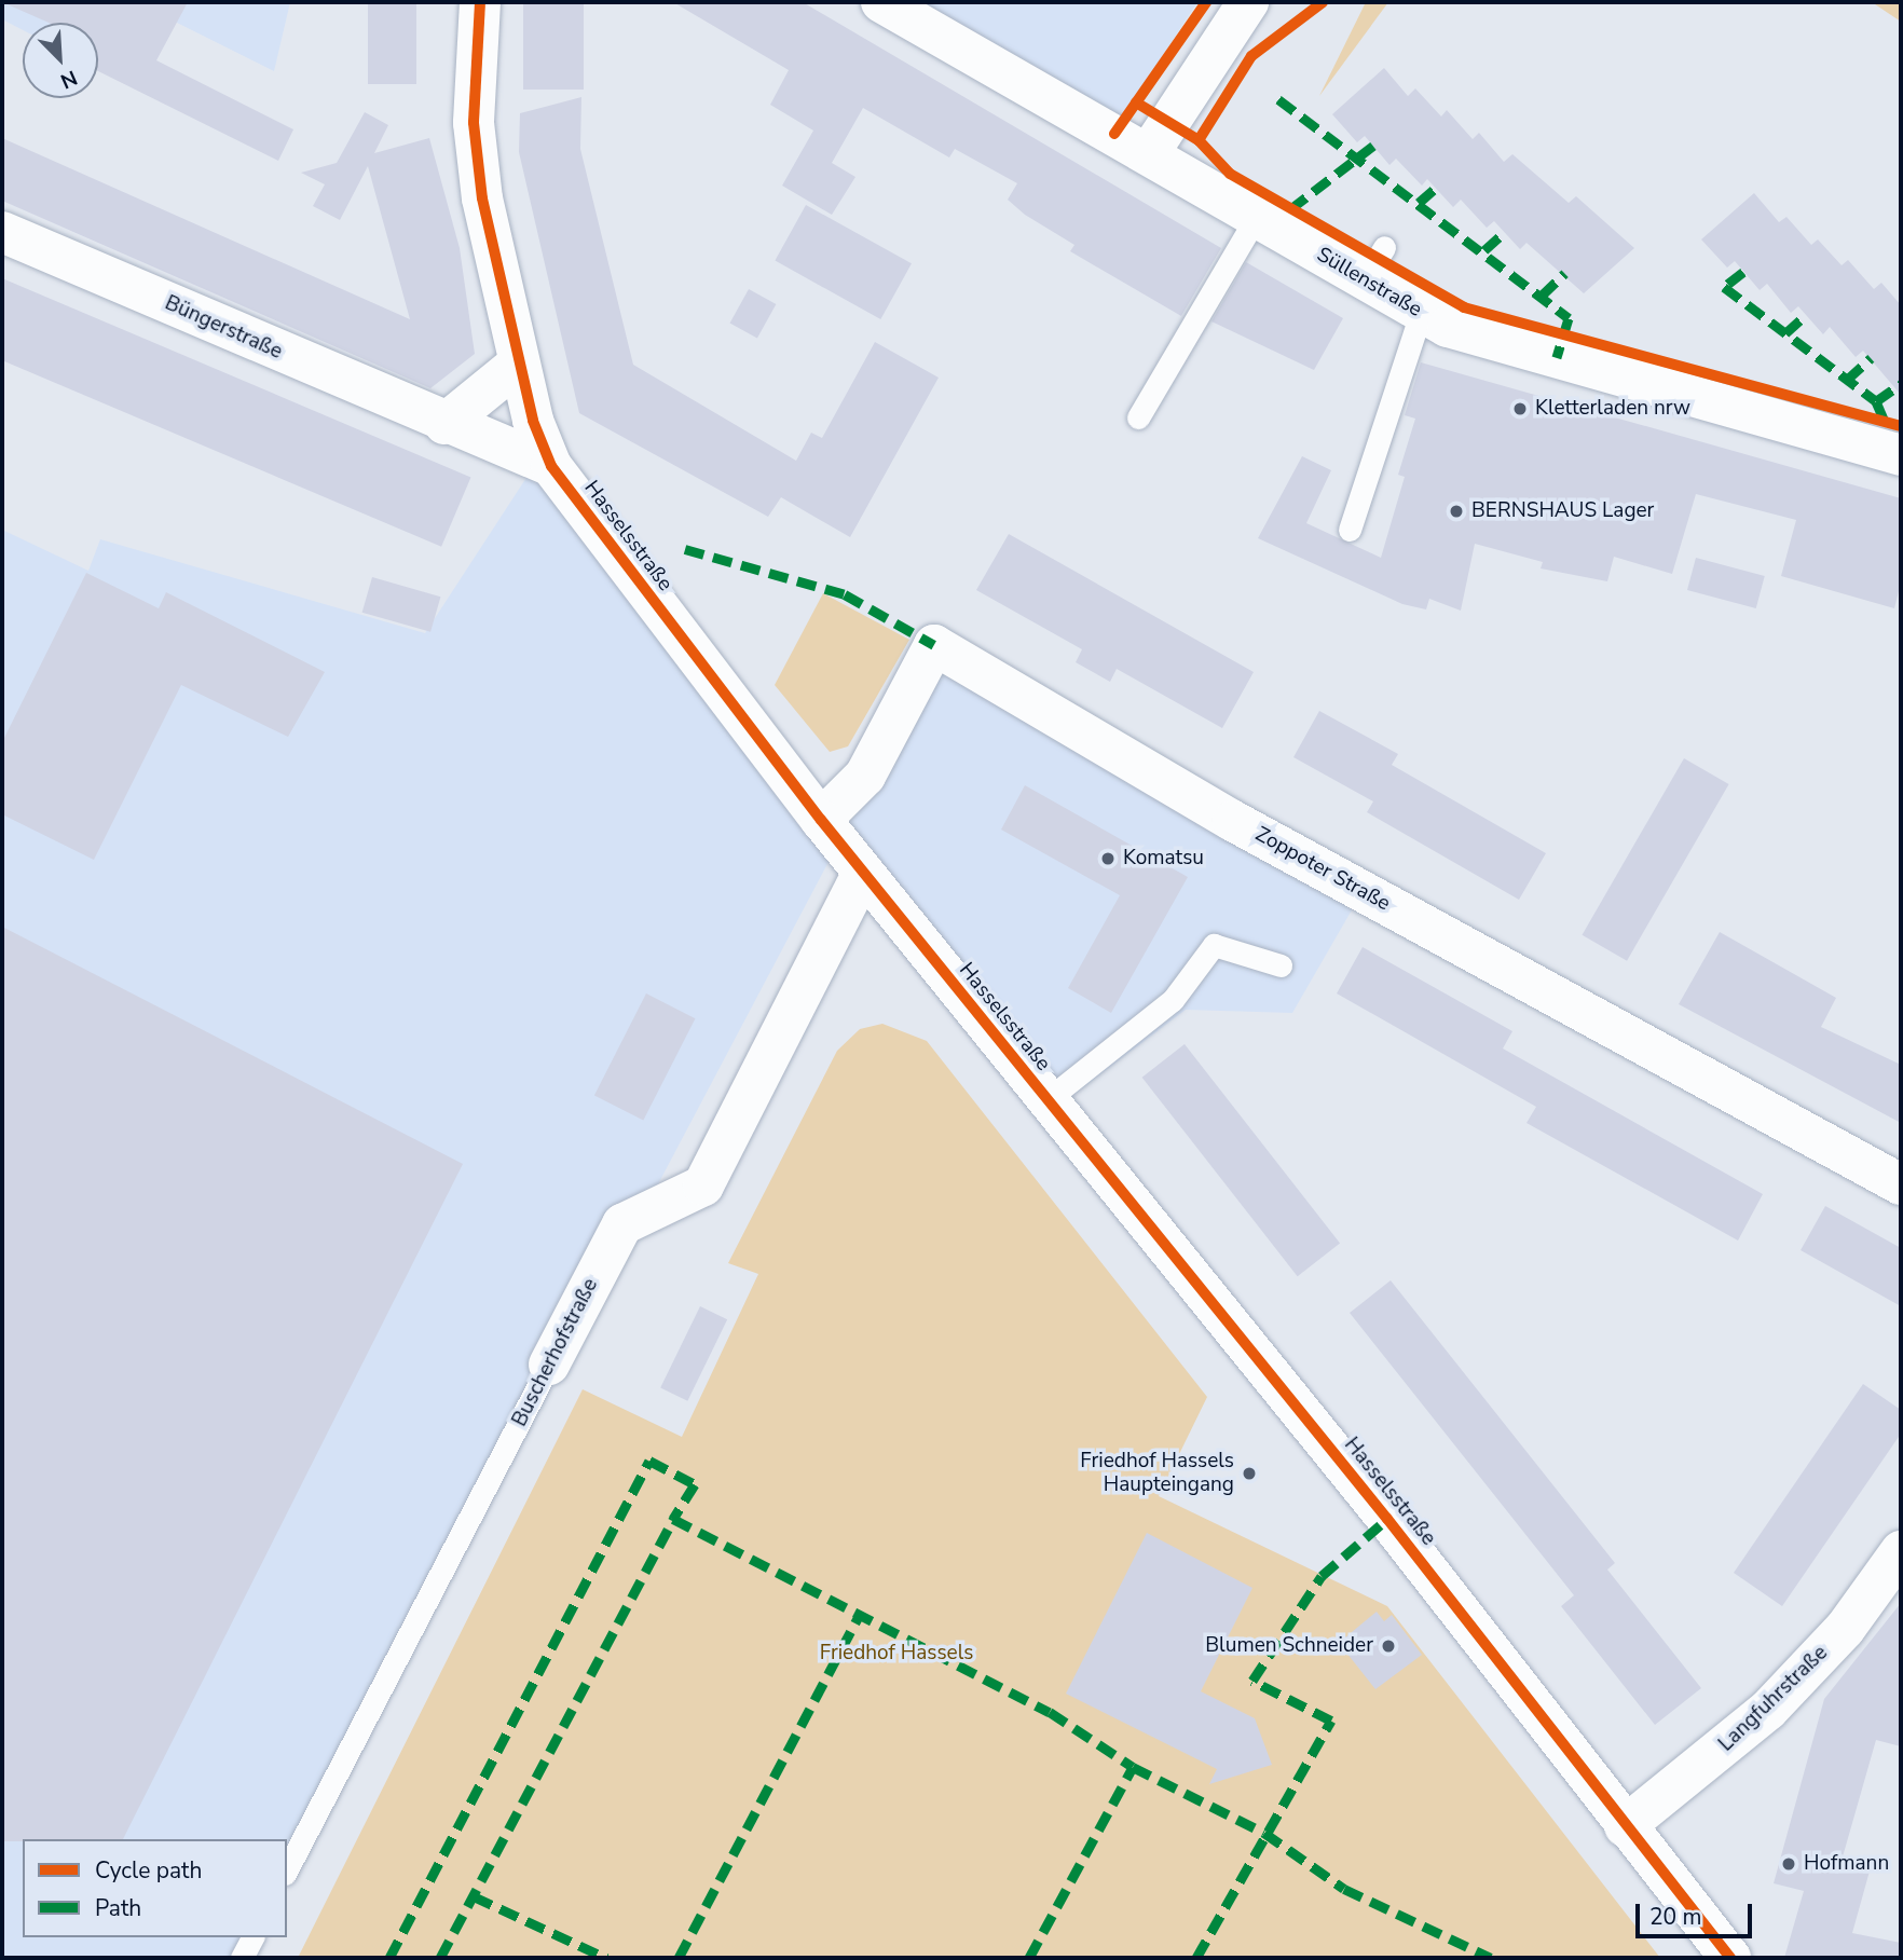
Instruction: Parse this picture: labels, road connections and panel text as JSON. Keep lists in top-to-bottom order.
{
  "streets": {
    "street": [
      "Süllenstraße",
      "Büngerstraße",
      "Hasselsstraße",
      "Zoppoter Straße",
      "Buscherhofstraße",
      "Langfuhrstraße"
    ]
  },
  "crossings": [
    ["Büngerstraße", "Hasselsstraße"],
    ["Hasselsstraße", "Zoppoter Straße"],
    ["Hasselsstraße", "Buscherhofstraße"],
    ["Hasselsstraße", "Langfuhrstraße"]
  ],
  "parks": ["Friedhof Hassels"],
  "places": [
    "Kletterladen nrw",
    "BERNSHAUS Lager",
    "Komatsu",
    "Friedhof Hassels Haupteingang",
    "Blumen Schneider",
    "Hofmann"
  ],
  "legend": ["Cycle path", "Path"],
  "scale_bar": "20 m",
  "north": "bottom right"
}
